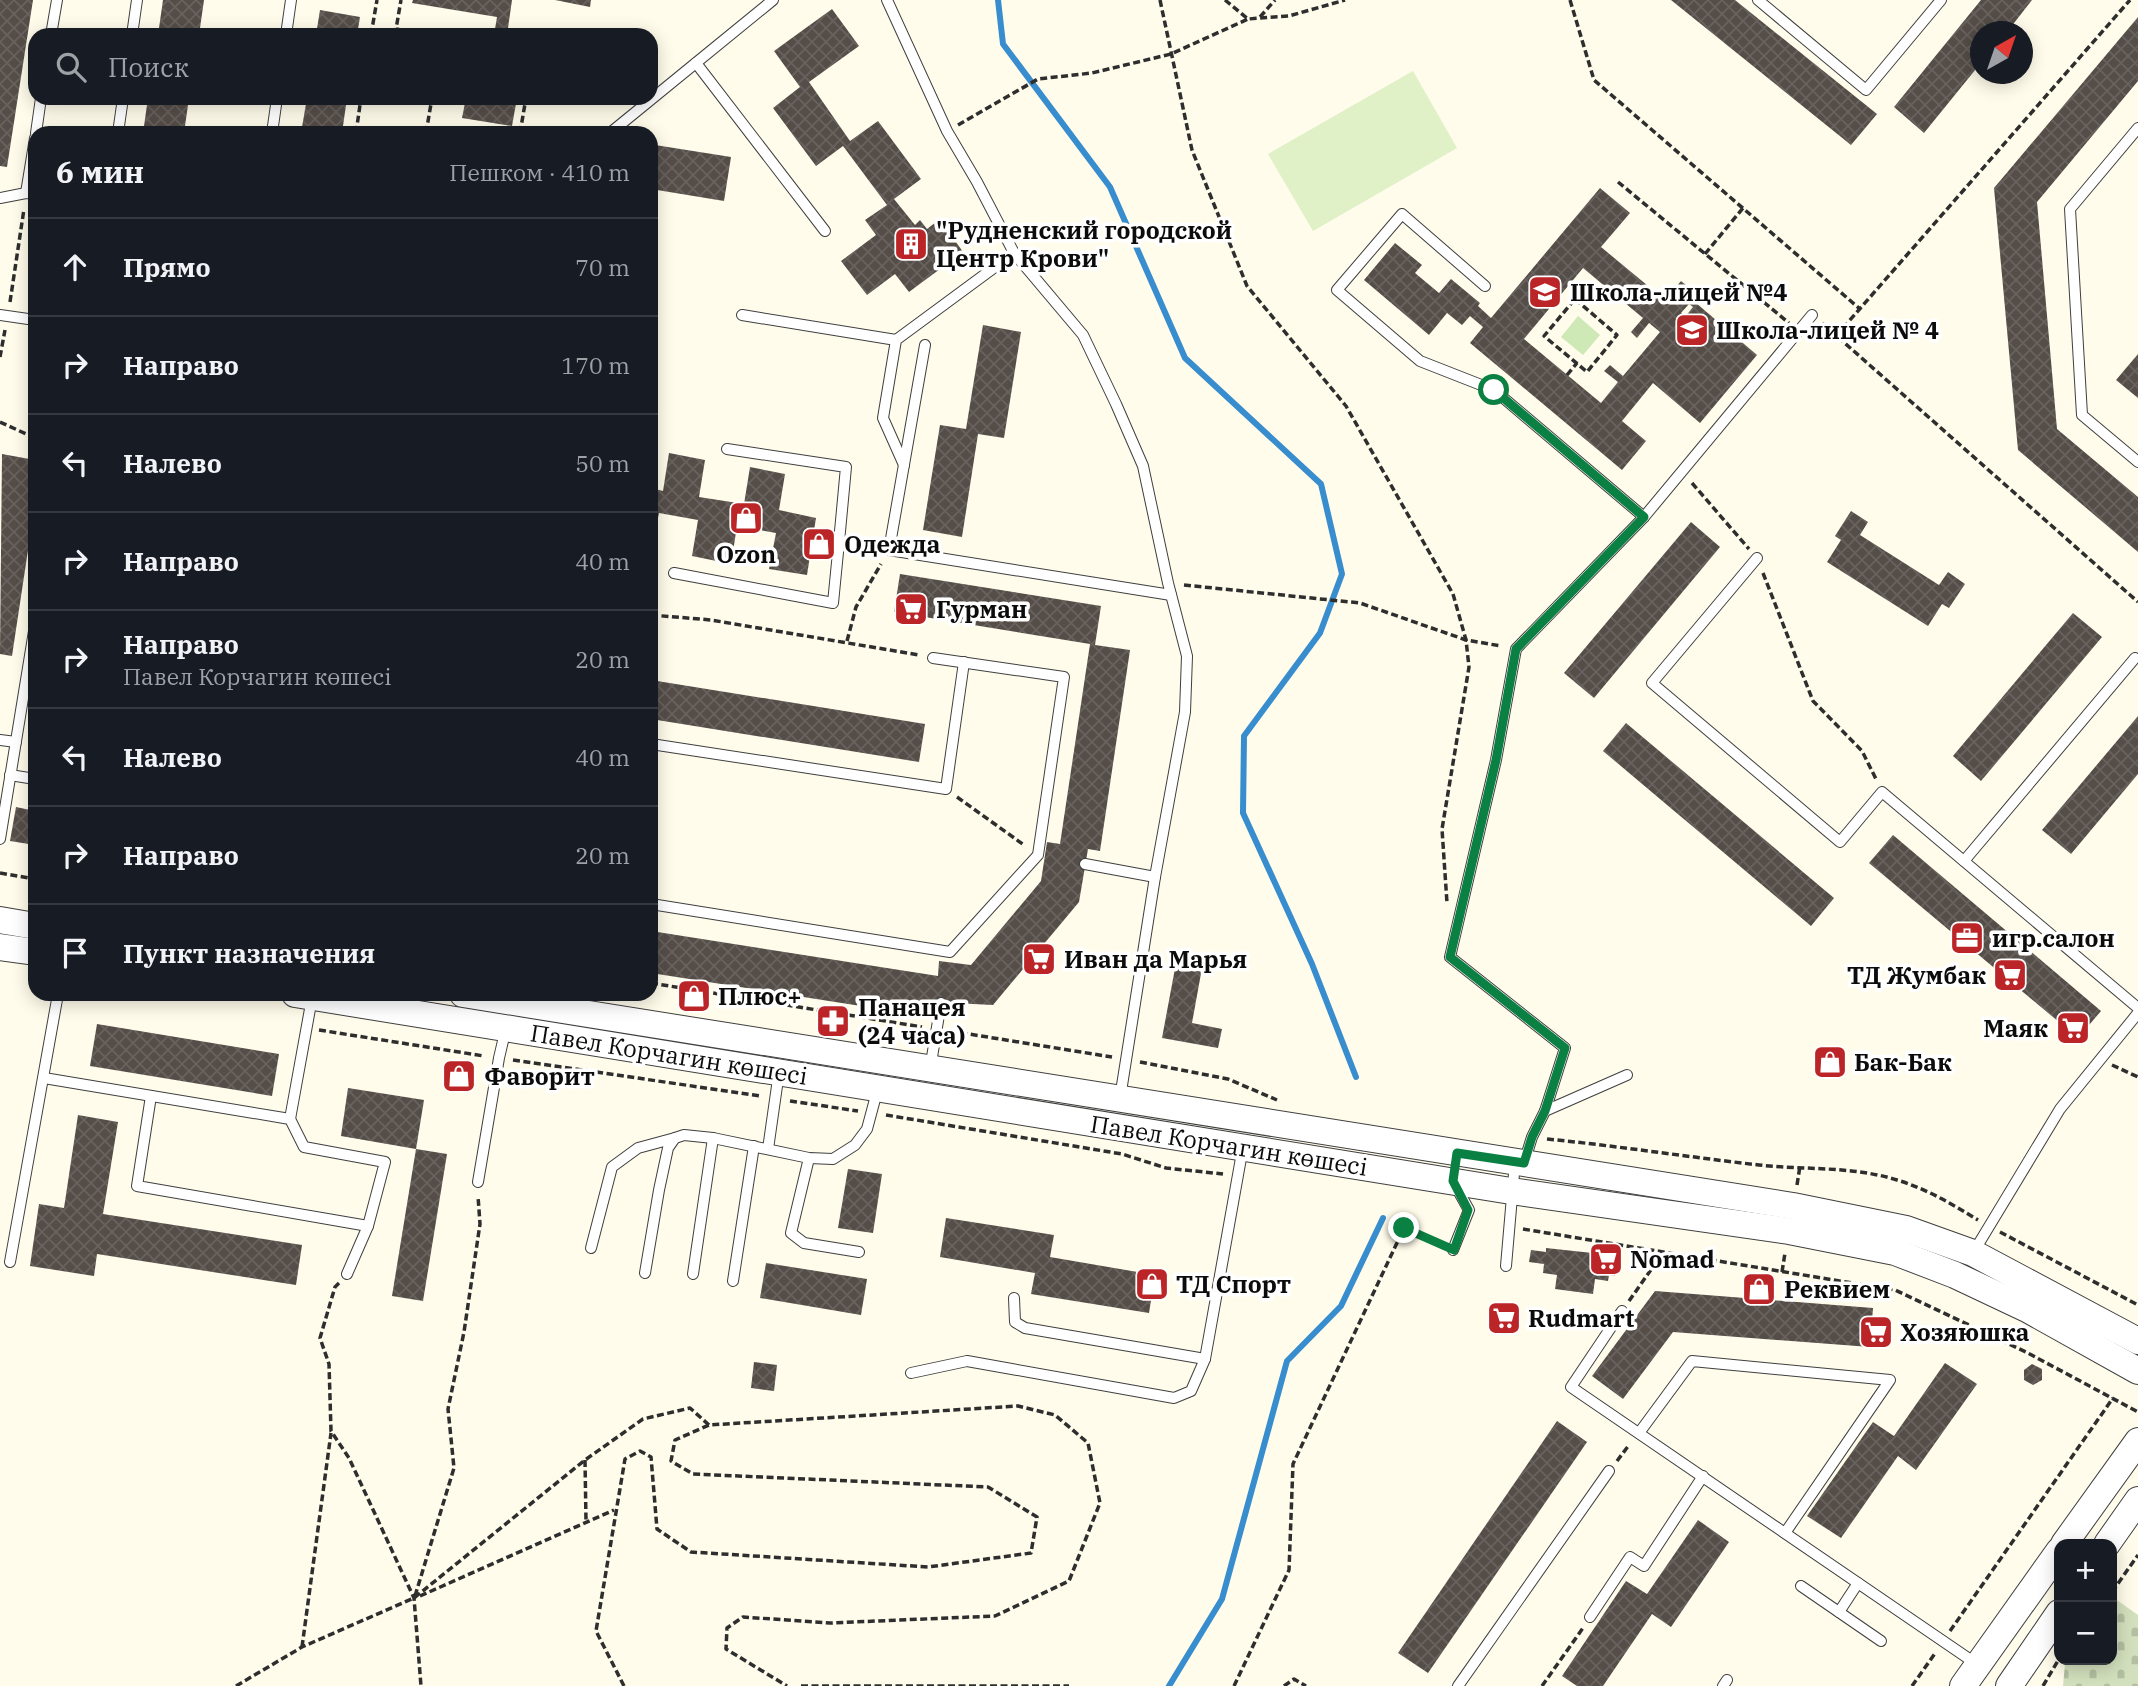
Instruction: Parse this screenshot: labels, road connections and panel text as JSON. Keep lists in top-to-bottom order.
{
  "streets": {
    "street": ["Павел Корчагин көшесі"]
  },
  "places": {
    "building": ["\"Рудненский городской Центр Крови\""],
    "school or university": ["Школа-лицей №4", "Школа-лицей № 4"],
    "shop": [
      "Ozon",
      "Одежда",
      "Плюс+",
      "Бак-Бак",
      "Фаворит",
      "ТД Спорт",
      "Реквием"
    ],
    "supermarket": [
      "Гурман",
      "Иван да Марья",
      "ТД Жумбак",
      "Маяк",
      "Nomad",
      "Rudmart",
      "Хозяюшка"
    ],
    "office": ["игр.салон"],
    "pharmacy": ["Панацея (24 часа)"]
  },
  "north": "top right",
  "page": {
    "search": "Поиск",
    "heading": ["6 мин", "Пешком · 410 m"],
    "list": [
      ["Прямо", "70 m"],
      ["Направо", "170 m"],
      ["Налево", "50 m"],
      ["Направо", "40 m"],
      ["Направо", "Павел Корчагин көшесі", "20 m"],
      ["Налево", "40 m"],
      ["Направо", "20 m"],
      "Пункт назначения"
    ],
    "map_buttons": ["+", "−"]
  }
}
